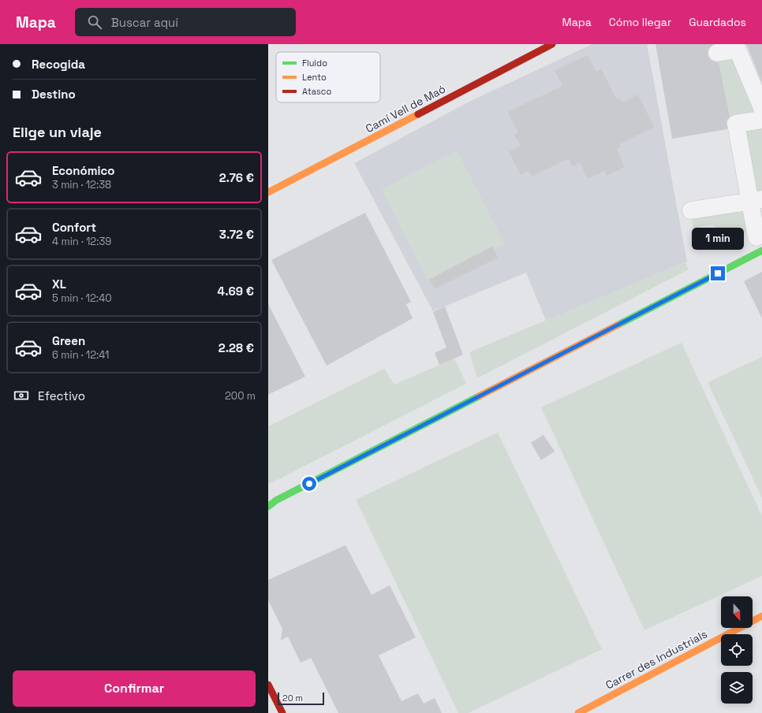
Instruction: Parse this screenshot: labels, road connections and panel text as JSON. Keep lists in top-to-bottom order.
{
  "streets": {
    "street": ["Camí Vell de Maó", "Carrer des Industrials"]
  },
  "legend": ["Fluido", "Lento", "Atasco"],
  "scale_bar": "20 m",
  "north": "bottom",
  "page": {
    "header": "Mapa",
    "search": "Buscar aquí",
    "nav": ["Mapa", "Cómo llegar", "Guardados"],
    "banner": ["Recogida", "Destino"],
    "heading": "Elige un viaje",
    "list": [
      {
        "name": "Económico",
        "note": "3 min · 12:38",
        "value": "2.76 €"
      },
      {
        "name": "Confort",
        "note": "4 min · 12:39",
        "value": "3.72 €"
      },
      {
        "name": "XL",
        "note": "5 min · 12:40",
        "value": "4.69 €"
      },
      {
        "name": "Green",
        "note": "6 min · 12:41",
        "value": "2.28 €"
      }
    ],
    "bubble": "1 min",
    "pay": ["Efectivo", "200 m"],
    "buttons": "Confirmar",
    "scale": "20 m"
  }
}
